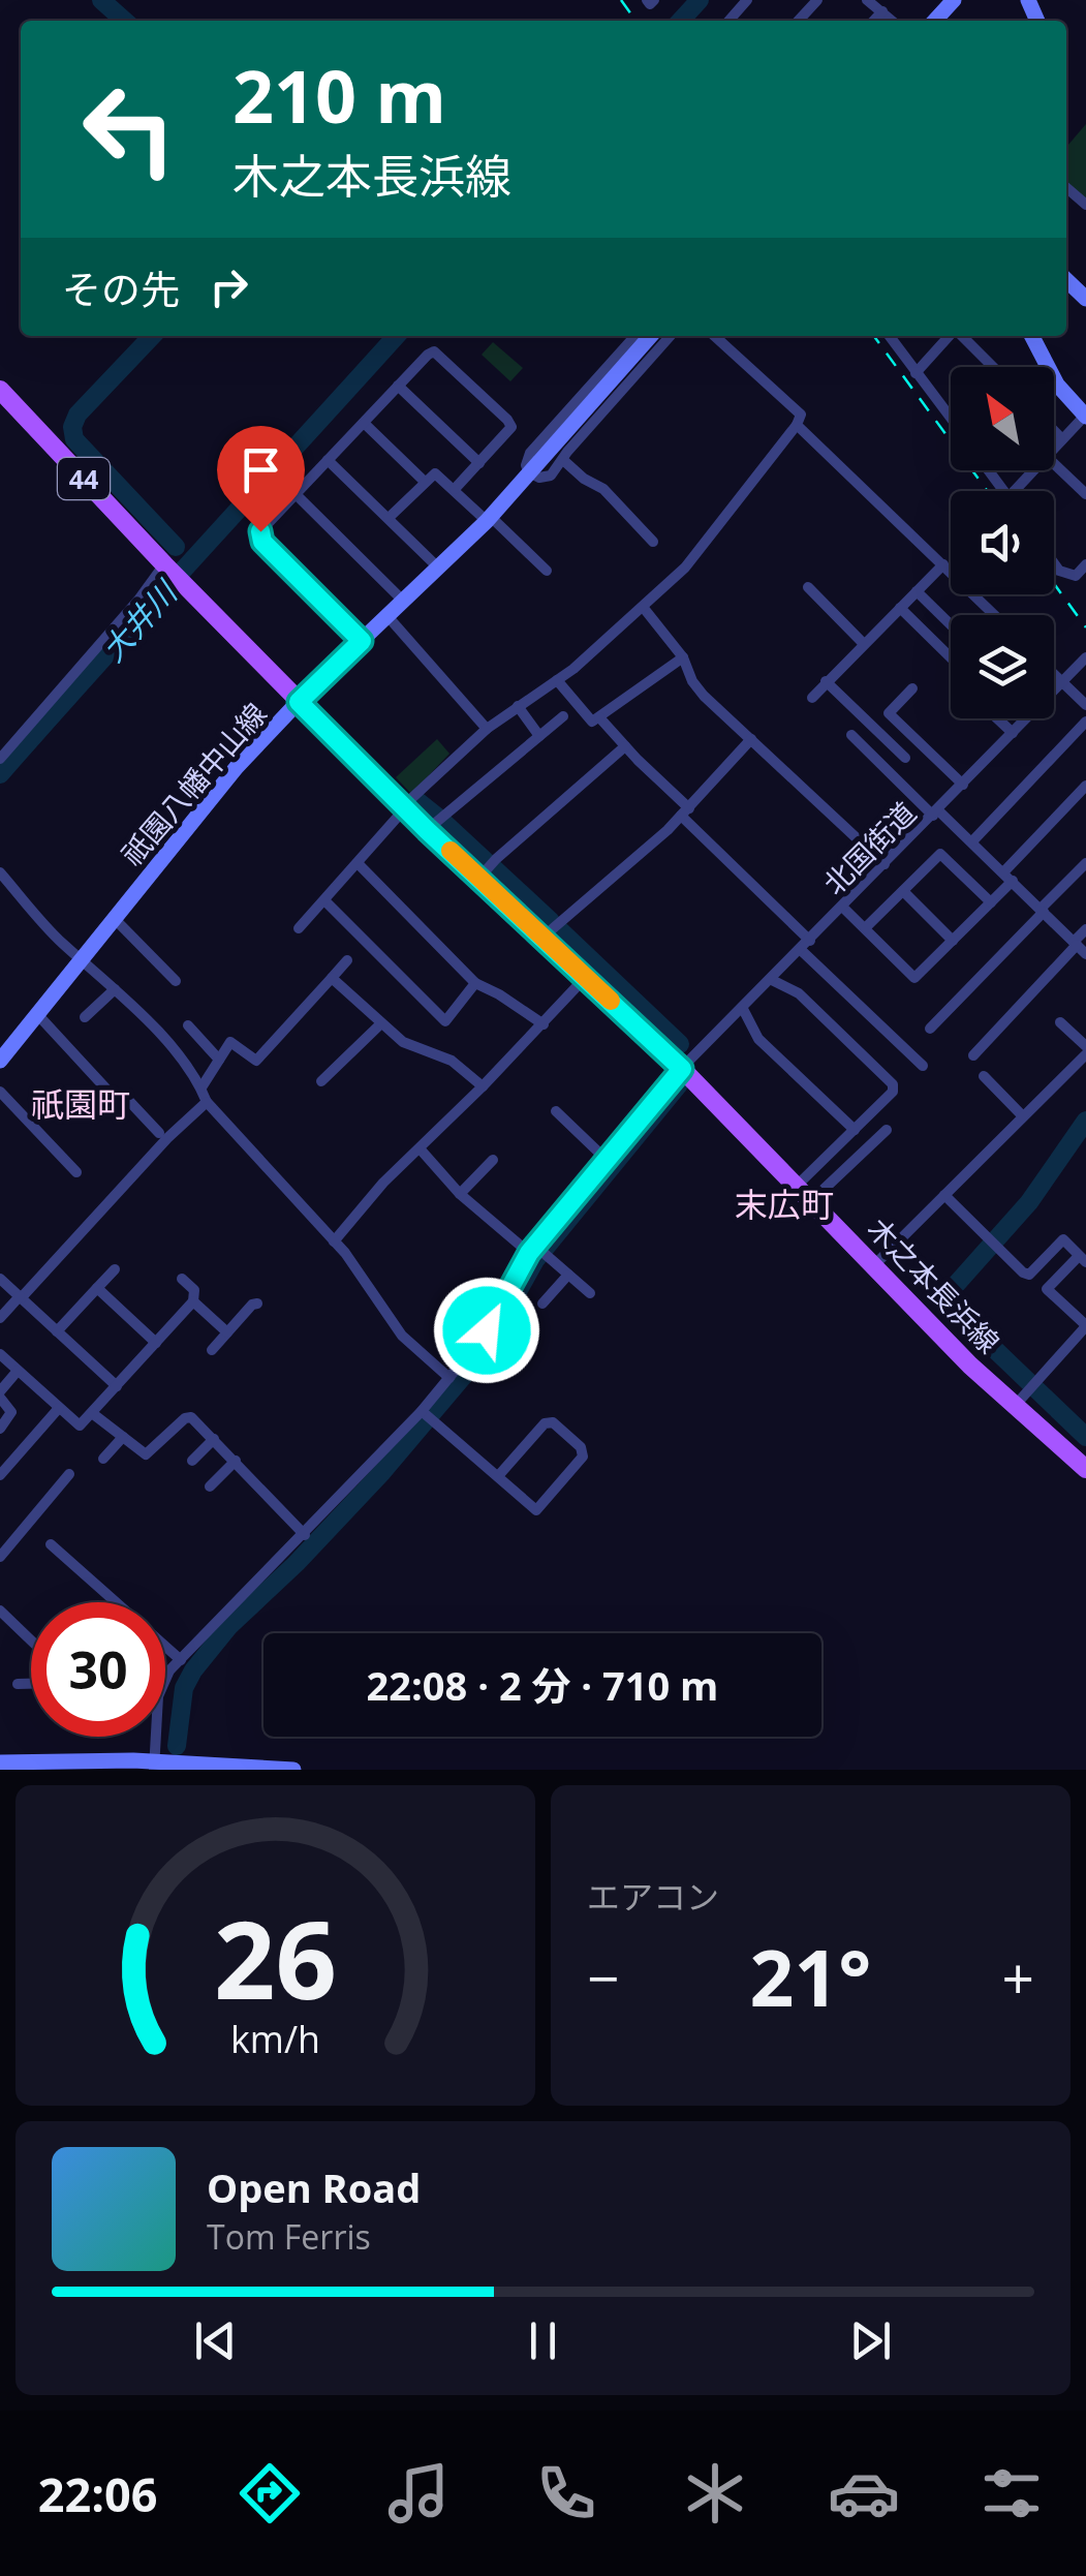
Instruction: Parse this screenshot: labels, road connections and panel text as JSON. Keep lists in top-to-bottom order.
{
  "streets": {
    "main road": ["44", "祇園八幡中山線", "木之本長浜線"],
    "street": ["北国街道"]
  },
  "crossings": [
    ["祇園八幡中山線", "木之本長浜線"],
    ["北国街道", "木之本長浜線"]
  ],
  "districts": ["祇園町", "末広町"],
  "water": ["大井川"],
  "north": "top left",
  "page": {
    "turn": ["210 m", "木之本長浜線"],
    "then": "その先",
    "limit": "30",
    "trip": "22:08 · 2 分 · 710 m",
    "tile": "エアコン",
    "heat": ["−", "21°", "+"],
    "song": ["Open Road", "Tom Ferris"],
    "tabs": "22:06",
    "gauge": ["26", "km/h"]
  }
}
